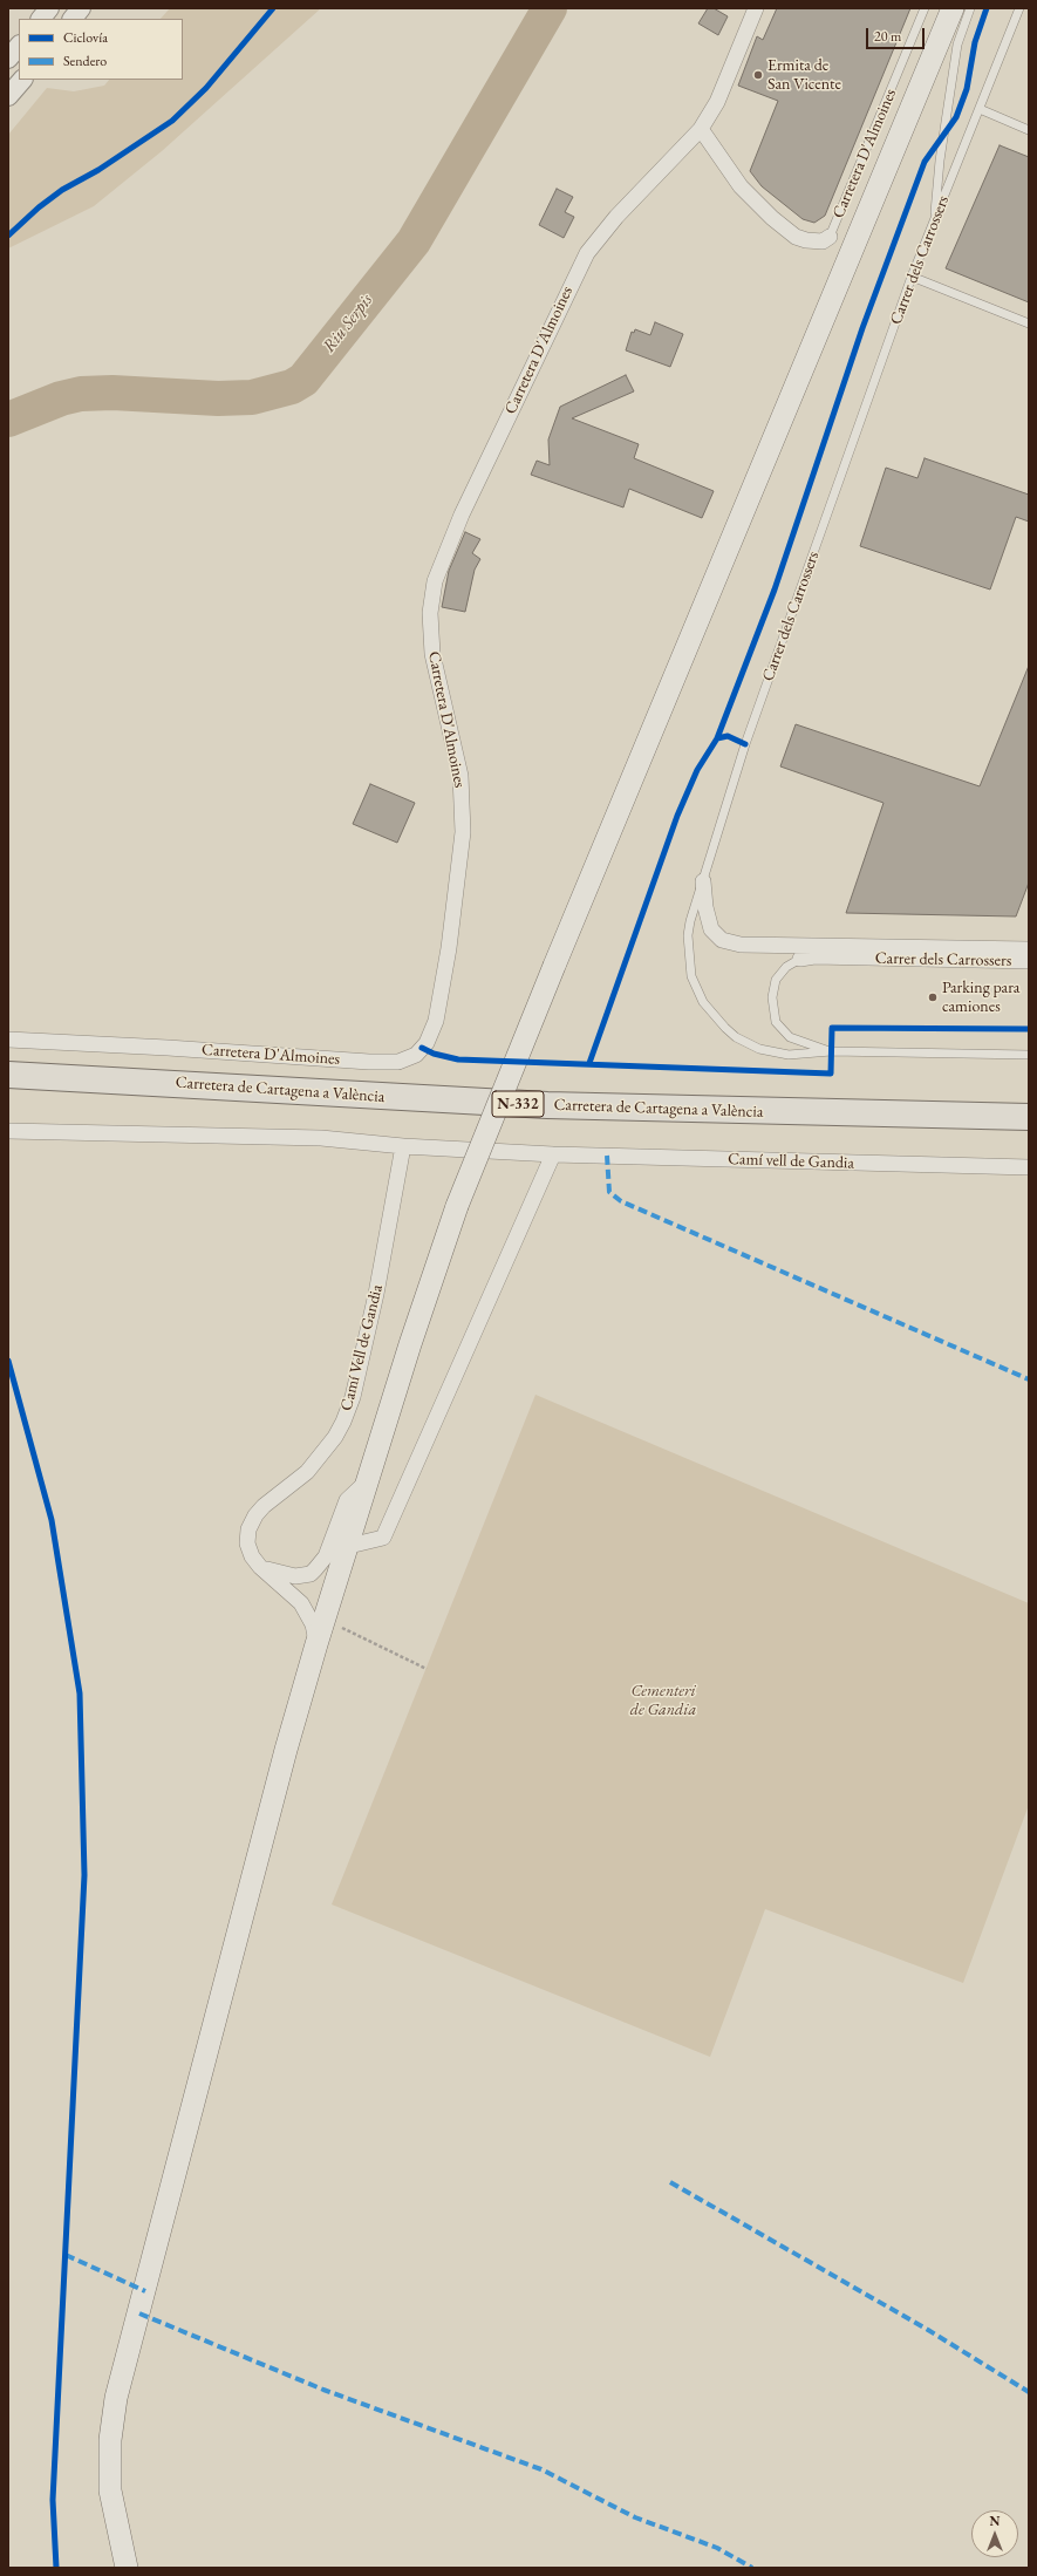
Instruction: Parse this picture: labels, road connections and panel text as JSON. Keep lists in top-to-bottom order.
{
  "streets": {
    "highway": ["Carretera de Cartagena a València", "N-332"],
    "street": [
      "Carretera D'Almoines",
      "Carrer dels Carrossers",
      "Camí vell de Gandia",
      "Camí Vell de Gandia"
    ]
  },
  "crossings": [
    ["Camí vell de Gandia", "Camí Vell de Gandia"]
  ],
  "water": ["Riu Serpis"],
  "parks": ["Cementeri de Gandia"],
  "places": ["Ermita de San Vicente", "Parking para camiones"],
  "legend": ["Ciclovía", "Sendero"],
  "scale_bar": "20 m",
  "north": "top"
}
